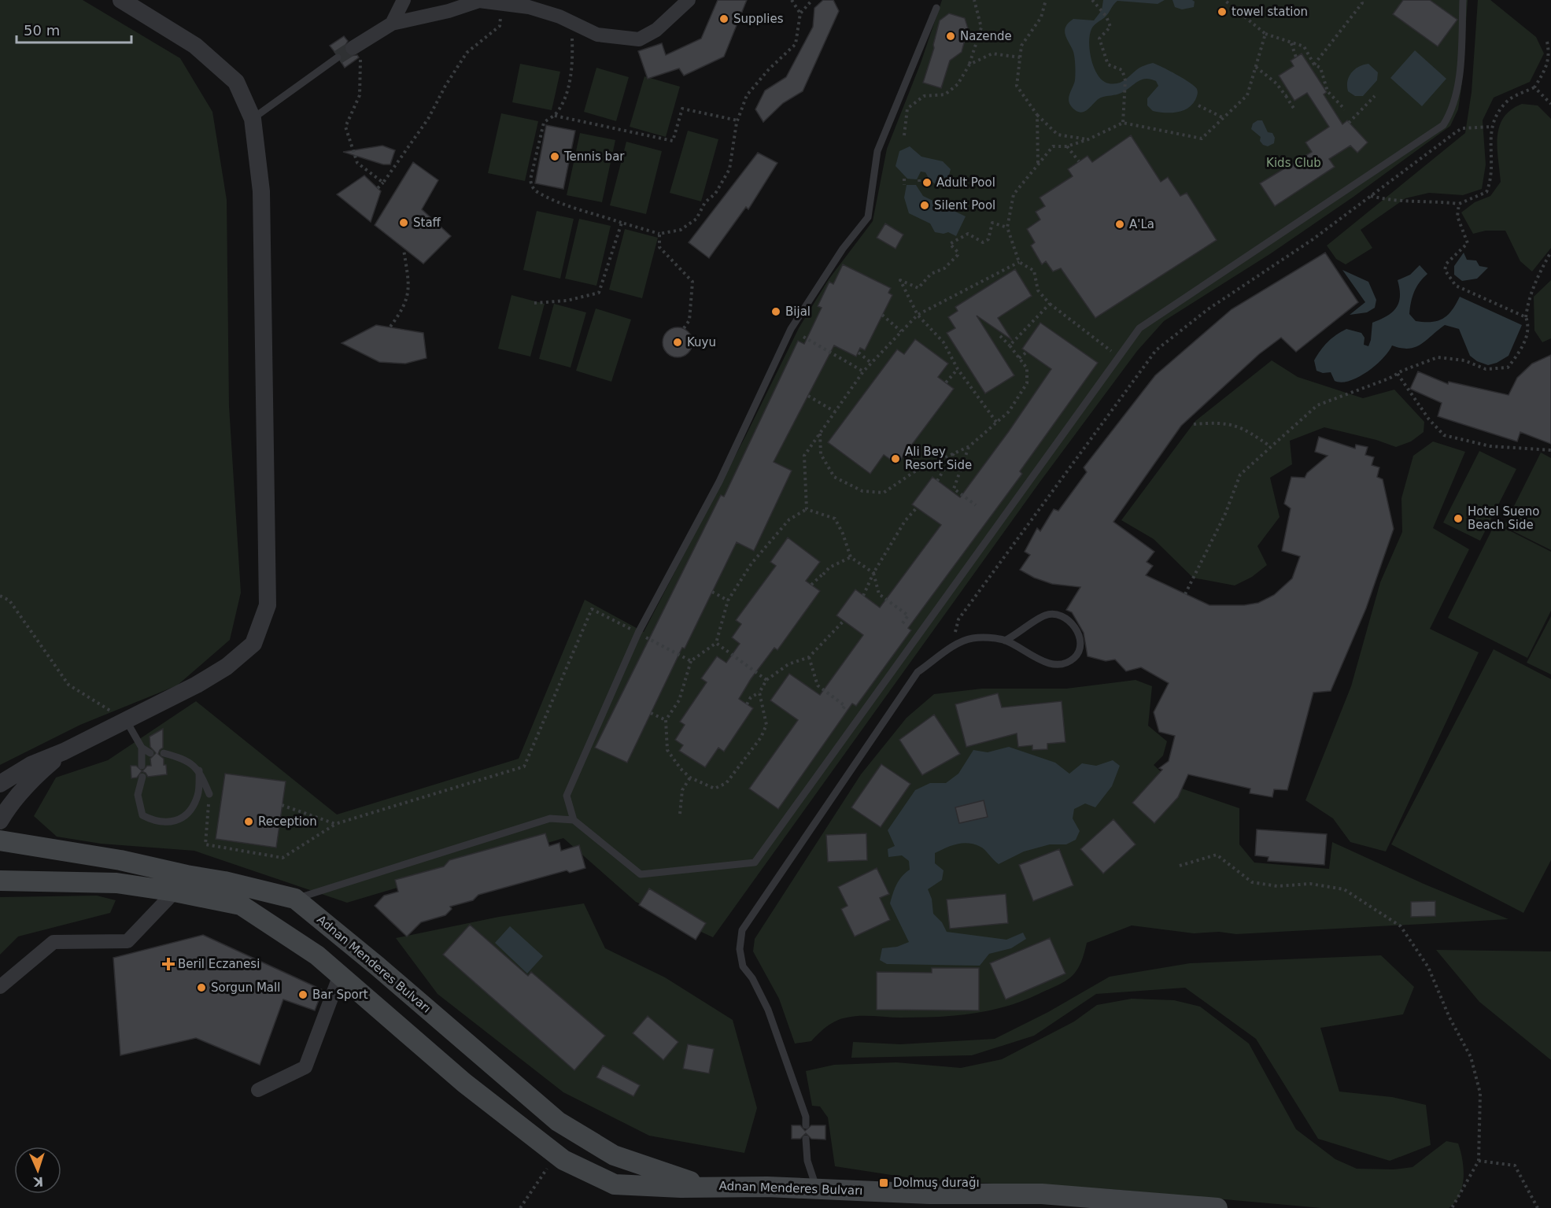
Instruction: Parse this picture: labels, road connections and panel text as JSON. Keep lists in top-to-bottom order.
{
  "streets": {
    "main road": ["Adnan Menderes Bulvarı"]
  },
  "parks": ["Kids Club"],
  "places": {
    "other": [
      "towel station",
      "Supplies",
      "Nazende",
      "Tennis bar",
      "Adult Pool",
      "Silent Pool",
      "Staff",
      "A'La",
      "Bijal",
      "Kuyu",
      "Ali Bey Resort Side",
      "Hotel Sueno Beach Side",
      "Reception",
      "Sorgun Mall",
      "Bar Sport"
    ],
    "health": ["Beril Eczanesi"],
    "transit": ["Dolmuş durağı"]
  },
  "scale_bar": "50 m",
  "north": "bottom"
}
